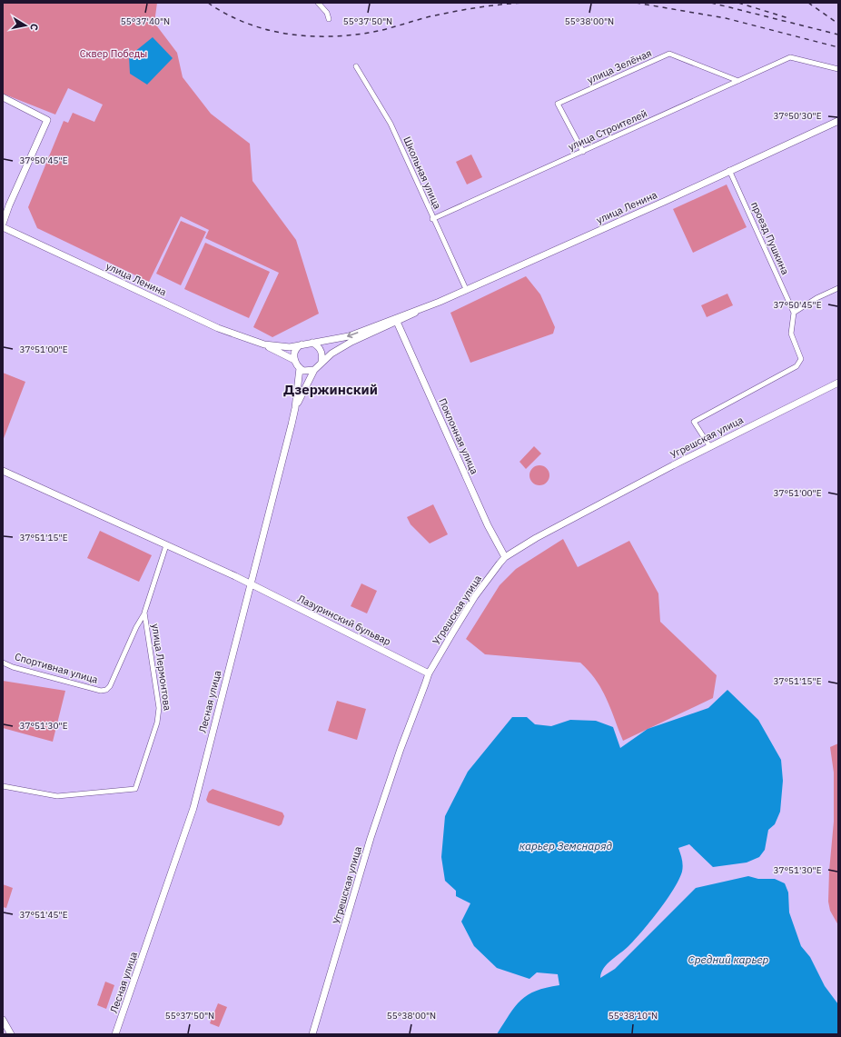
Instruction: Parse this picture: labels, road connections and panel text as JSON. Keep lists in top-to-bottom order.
{
  "streets": {
    "street": [
      "улица Зелёная",
      "улица Строителей",
      "Школьная улица",
      "улица Ленина",
      "проезд Пушкина",
      "Поклонная улица",
      "Угрешская улица",
      "Лазуринский бульвар",
      "улица Лермонтова",
      "Спортивная улица",
      "Лесная улица"
    ]
  },
  "crossings": [
    ["улица Зелёная", "улица Строителей"],
    ["улица Строителей", "Школьная улица"],
    ["Школьная улица", "улица Ленина"],
    ["улица Ленина", "проезд Пушкина"],
    ["улица Ленина", "Поклонная улица"],
    ["улица Ленина", "Лесная улица"],
    ["Поклонная улица", "Угрешская улица"],
    ["Угрешская улица", "Лазуринский бульвар"],
    ["Лазуринский бульвар", "Лесная улица"],
    ["улица Лермонтова", "Спортивная улица"]
  ],
  "districts": ["Дзержинский"],
  "water": ["карьер Земснаряд", "Средний карьер"],
  "parks": ["Сквер Победы"],
  "north": "right",
  "coordinates": [
    "55°37'40\"N",
    "55°37'50\"N",
    "55°38'00\"N",
    "37°50'30\"E",
    "37°50'45\"E",
    "37°51'00\"E",
    "37°51'15\"E",
    "37°51'30\"E",
    "37°51'45\"E",
    "55°38'10\"N"
  ]
}
